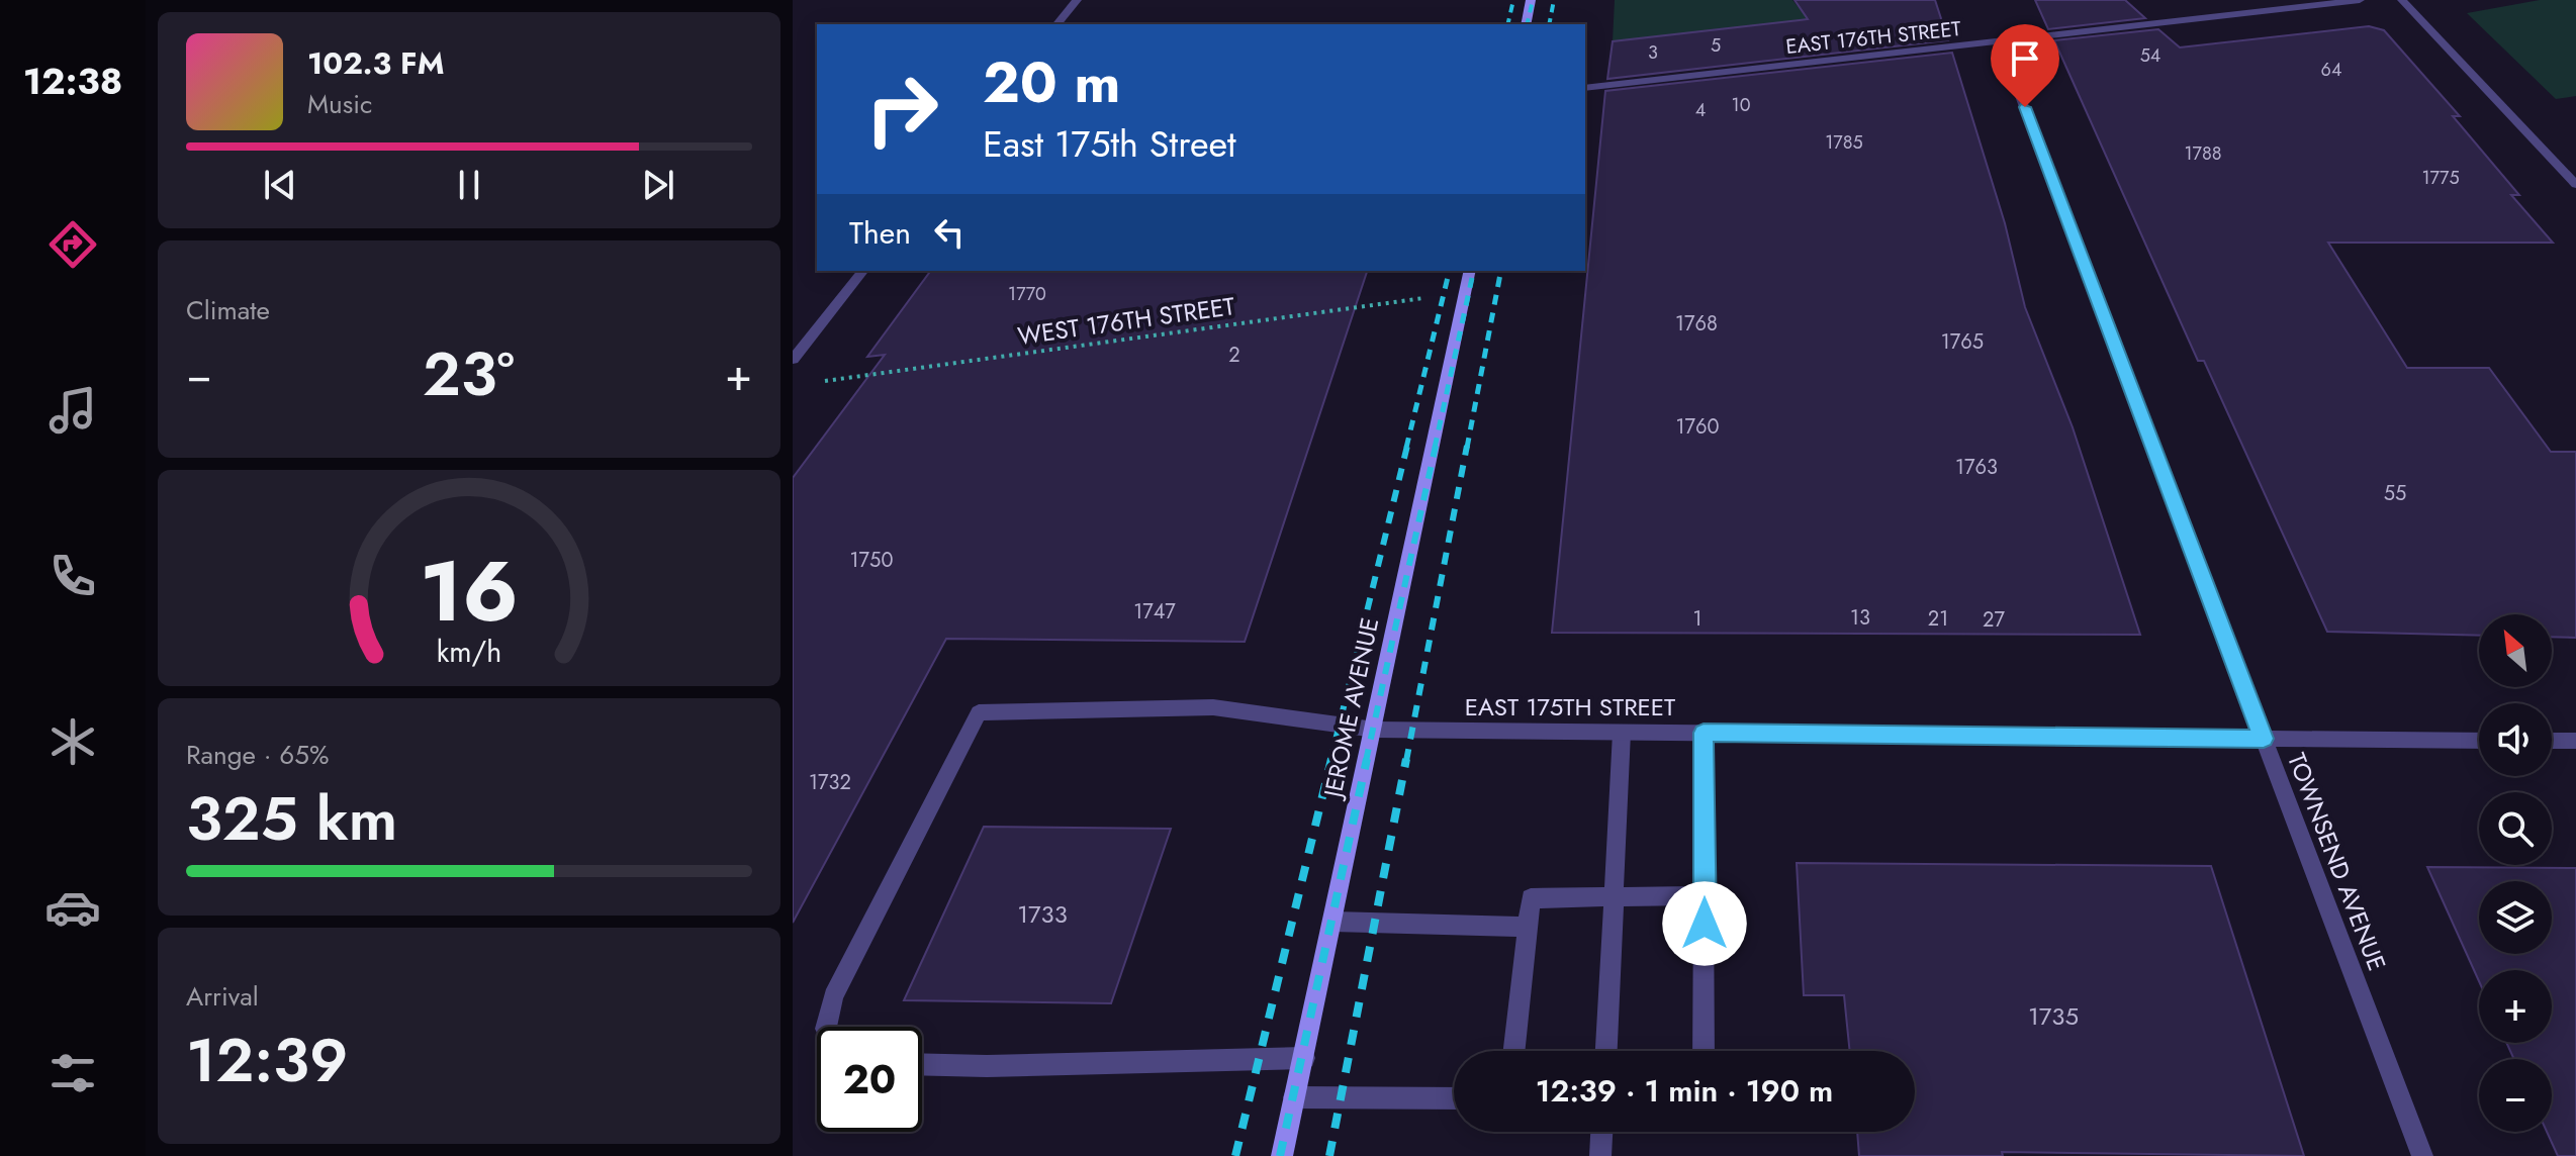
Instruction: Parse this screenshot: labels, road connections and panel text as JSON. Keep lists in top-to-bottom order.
{
  "streets": {
    "main road": ["JEROME AVENUE"],
    "street": ["EAST 176TH STREET", "EAST 175TH STREET", "TOWNSEND AVENUE"],
    "path": ["WEST 176TH STREET"]
  },
  "crossings": [
    ["EAST 176TH STREET", "TOWNSEND AVENUE"],
    ["WEST 176TH STREET", "JEROME AVENUE"],
    ["JEROME AVENUE", "EAST 175TH STREET"],
    ["EAST 175TH STREET", "TOWNSEND AVENUE"]
  ],
  "house_numbers": [
    "5",
    "3",
    "54",
    "64",
    "10",
    "4",
    "1785",
    "1788",
    "1775",
    "1770",
    "1768",
    "1765",
    "2",
    "1760",
    "1763",
    "55",
    "1750",
    "1747",
    "13",
    "1",
    "21",
    "27",
    "1732",
    "1733",
    "1735"
  ],
  "north": "top left",
  "page": {
    "tabs": "12:38",
    "turn": ["20 m", "East 175th Street"],
    "song": ["102.3 FM", "Music"],
    "then": "Then",
    "tile": [
      "Climate",
      ["Range · 65%", "325 km"],
      ["Arrival", "12:39"]
    ],
    "heat": ["−", "23°", "+"],
    "map_buttons": ["+", "−"],
    "limit": "20",
    "trip": "12:39 · 1 min · 190 m",
    "gauge": ["16", "km/h"]
  }
}
